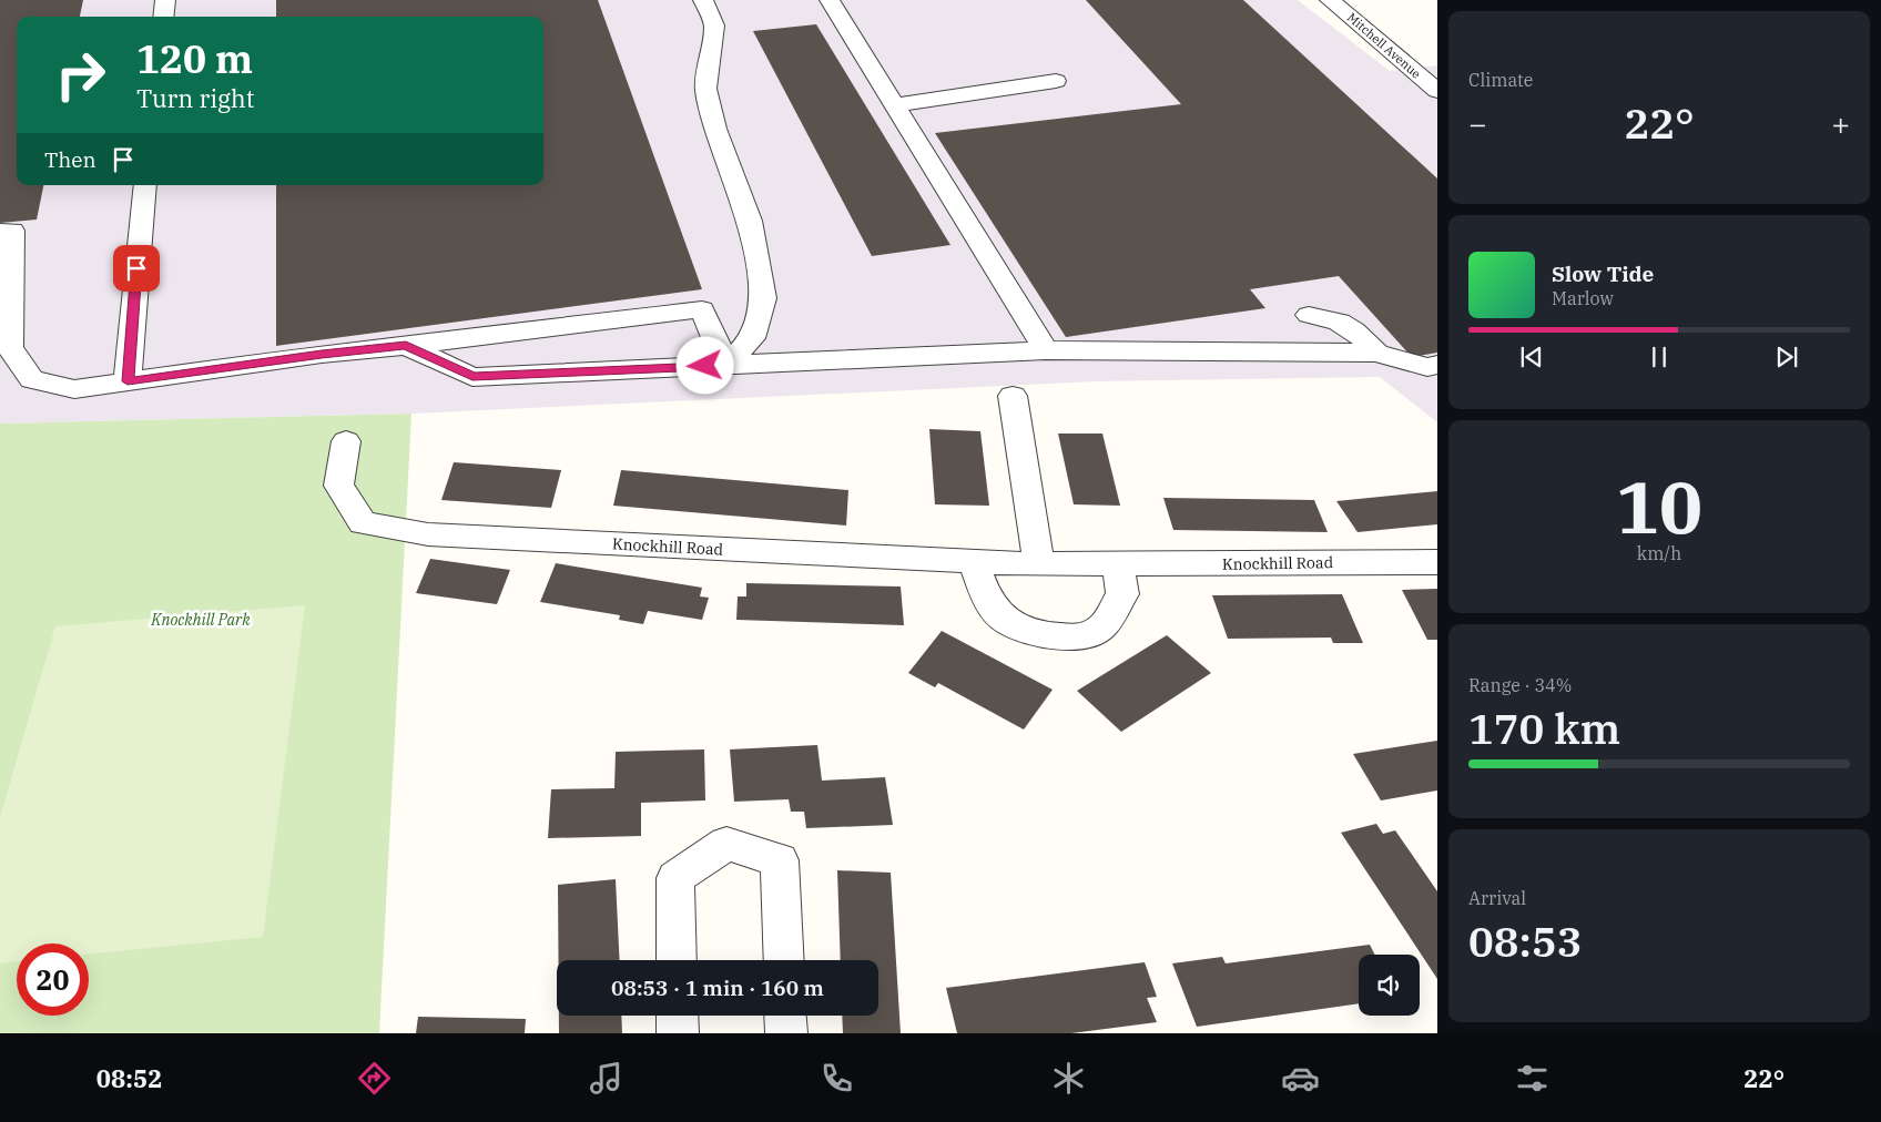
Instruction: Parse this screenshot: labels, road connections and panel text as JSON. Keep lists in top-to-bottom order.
{
  "streets": {
    "street": ["Mitchell Avenue", "Knockhill Road"]
  },
  "parks": ["Knockhill Park"],
  "page": {
    "tile": [
      "Climate",
      ["10", "km/h"],
      ["Range · 34%", "170 km"],
      ["Arrival", "08:53"]
    ],
    "turn": ["120 m", "Turn right"],
    "heat": ["−", "22°", "+"],
    "then": "Then",
    "song": ["Slow Tide", "Marlow"],
    "limit": "20",
    "trip": "08:53 · 1 min · 160 m",
    "tabs": ["08:52", "22°"]
  }
}
